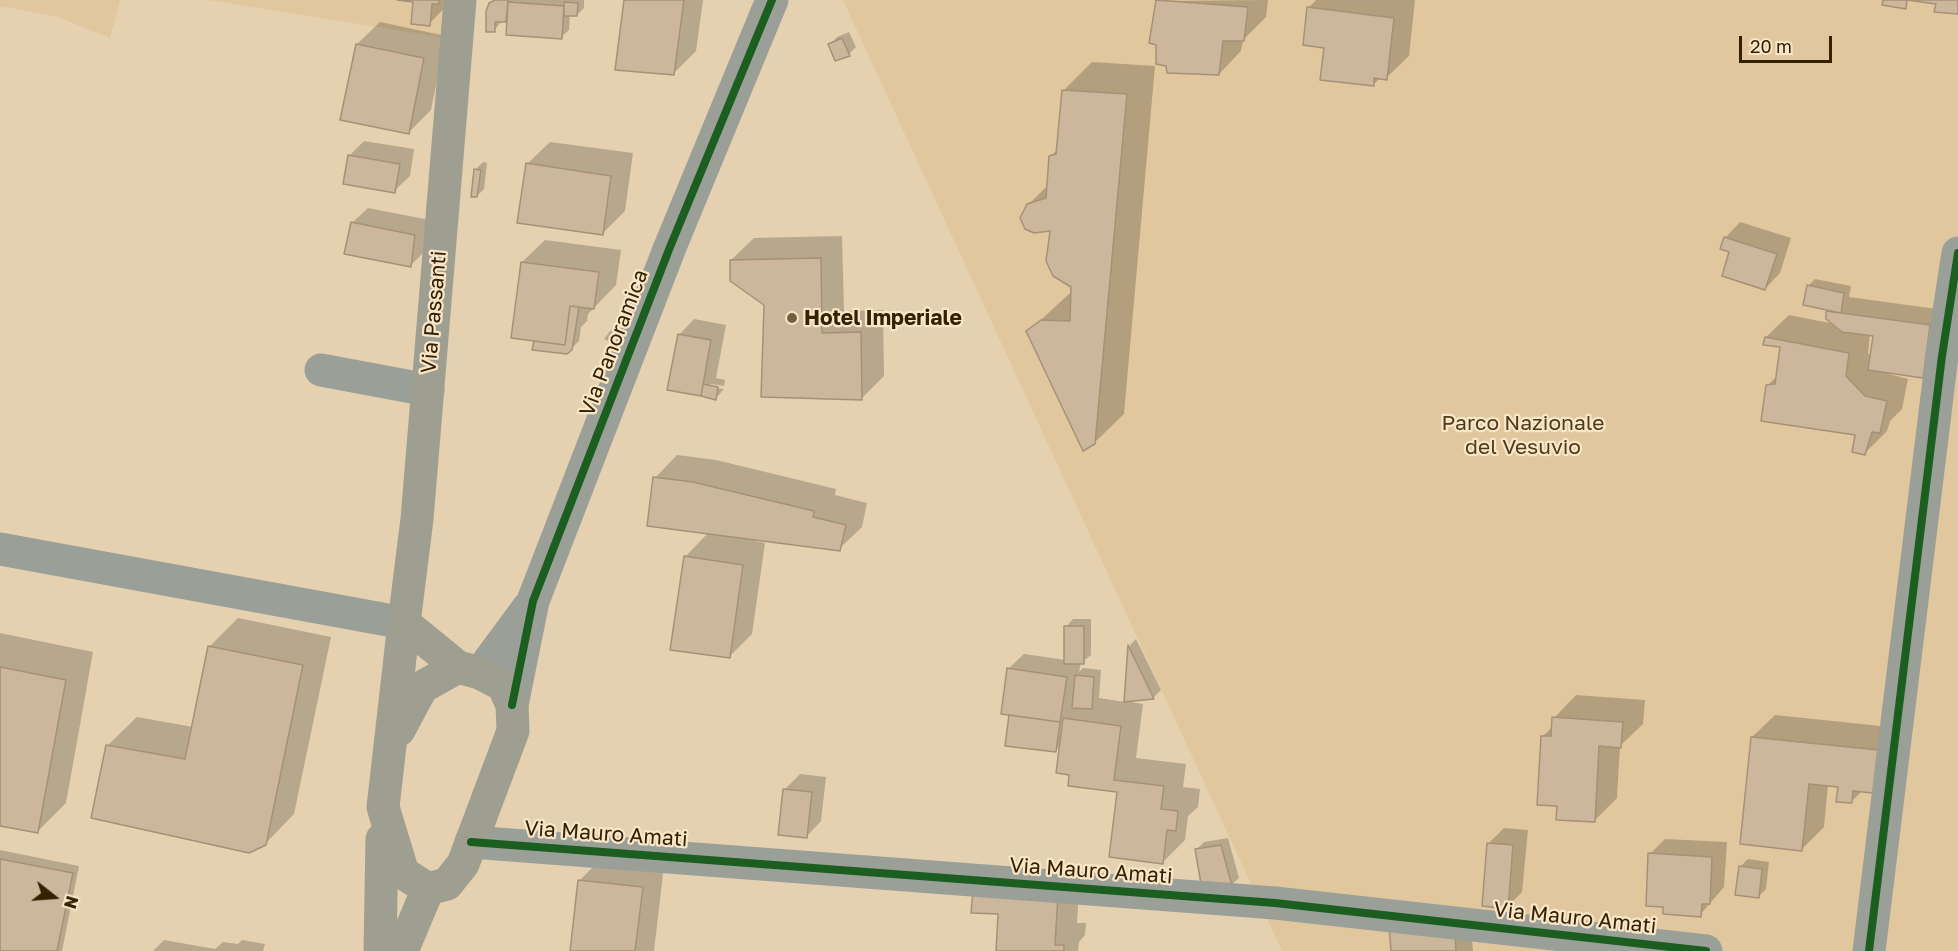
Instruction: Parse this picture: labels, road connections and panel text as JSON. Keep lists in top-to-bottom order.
{
  "streets": {
    "main road": ["Via Passanti"],
    "street": ["Via Panoramica", "Via Mauro Amati"]
  },
  "crossings": [
    ["Via Passanti", "Via Panoramica"]
  ],
  "parks": ["Parco Nazionale del Vesuvio"],
  "places": ["Hotel Imperiale"],
  "scale_bar": "20 m",
  "north": "right"
}
